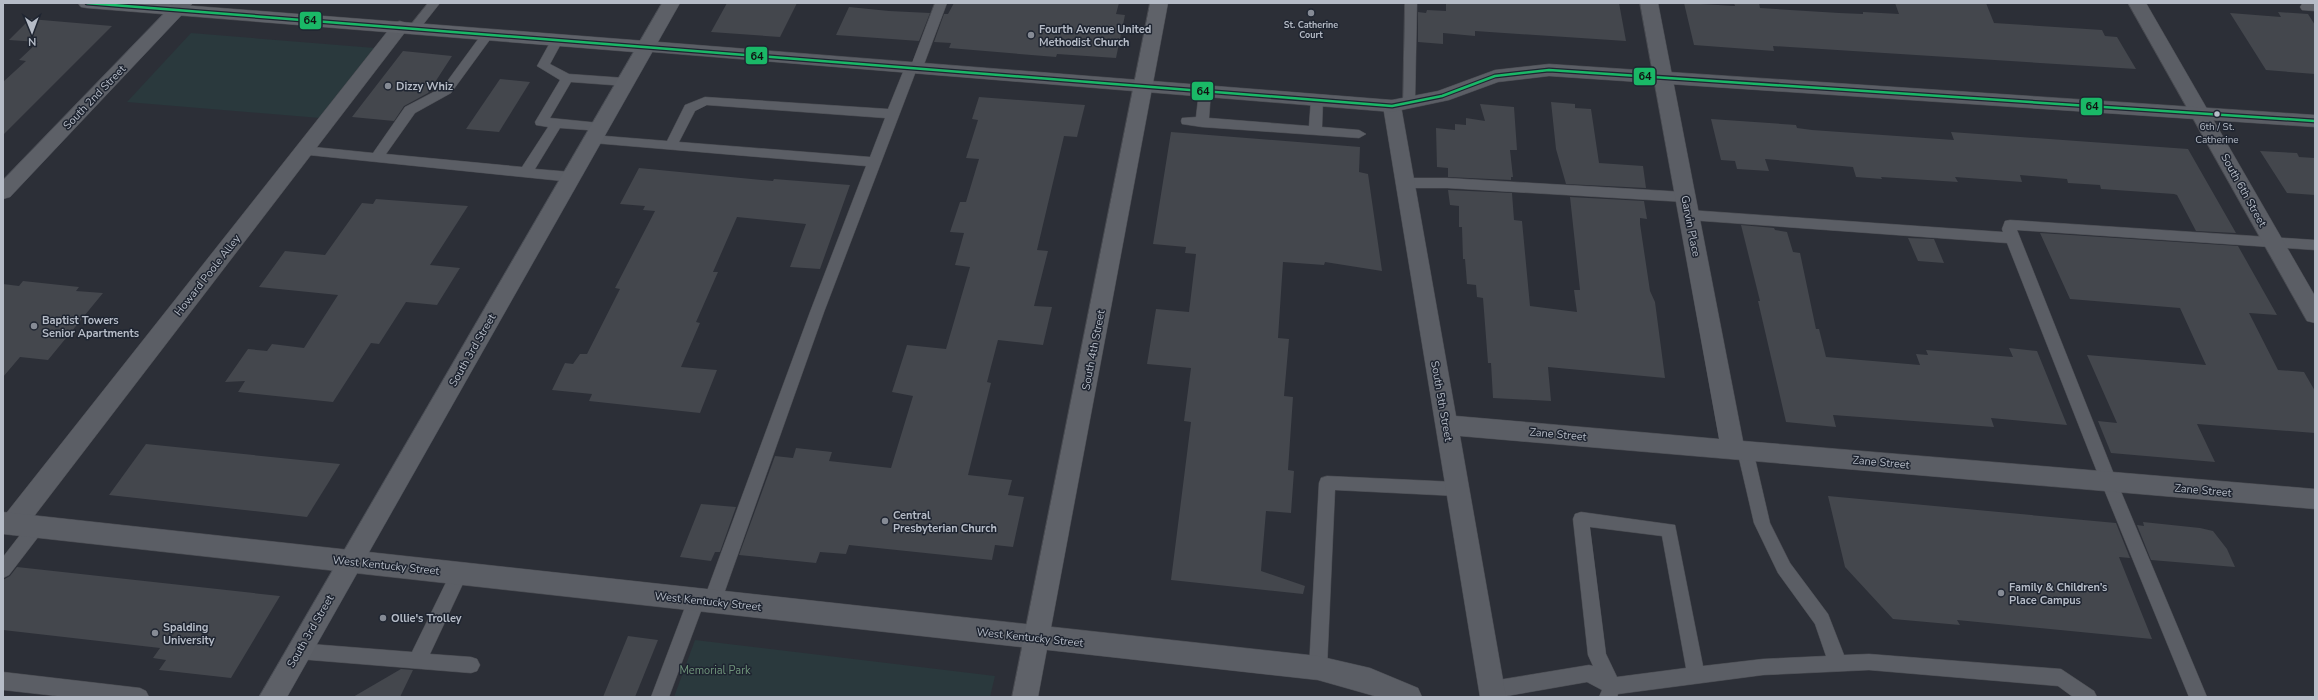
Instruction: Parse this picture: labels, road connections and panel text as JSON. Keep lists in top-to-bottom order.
{
  "streets": {
    "main road": ["South 2nd Street", "South 3rd Street", "South 4th Street"],
    "street": [
      "South 6th Street",
      "Garvin Place",
      "Howard Poole Alley",
      "South 5th Street",
      "Zane Street",
      "West Kentucky Street"
    ]
  },
  "crossings": [
    ["Garvin Place", "Zane Street"],
    ["Howard Poole Alley", "West Kentucky Street"],
    ["South 3rd Street", "West Kentucky Street"],
    ["South 4th Street", "West Kentucky Street"],
    ["South 5th Street", "Zane Street"]
  ],
  "parks": ["Memorial Park"],
  "places": [
    "St. Catherine Court",
    "Fourth Avenue United Methodist Church",
    "Dizzy Whiz",
    "6th / St. Catherine",
    "Baptist Towers Senior Apartments",
    "Central Presbyterian Church",
    "Family & Children’s Place Campus",
    "Ollie's Trolley",
    "Spalding University"
  ],
  "lines": ["transit line 64"],
  "north": "bottom"
}
